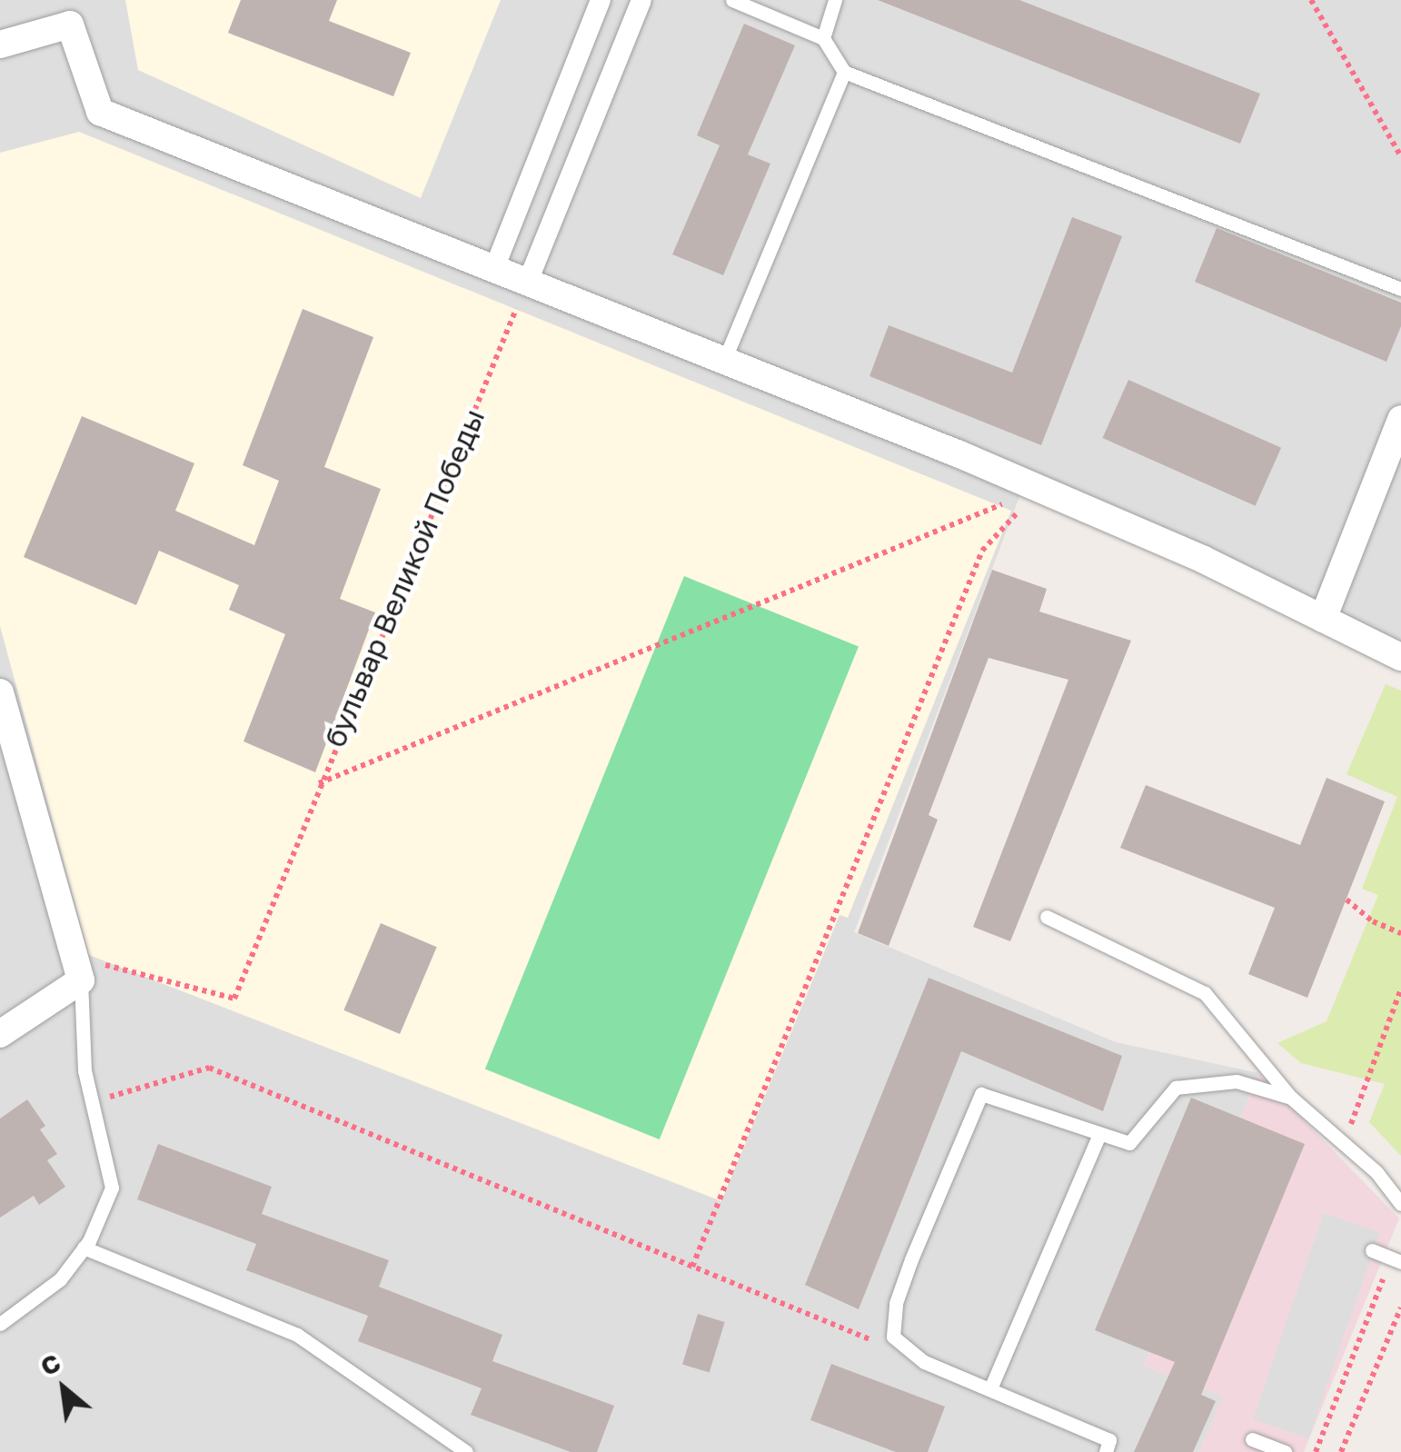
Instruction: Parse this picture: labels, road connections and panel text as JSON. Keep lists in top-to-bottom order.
{
  "streets": {
    "path": ["бульвар Великой Победы"]
  },
  "north": "top left"
}
